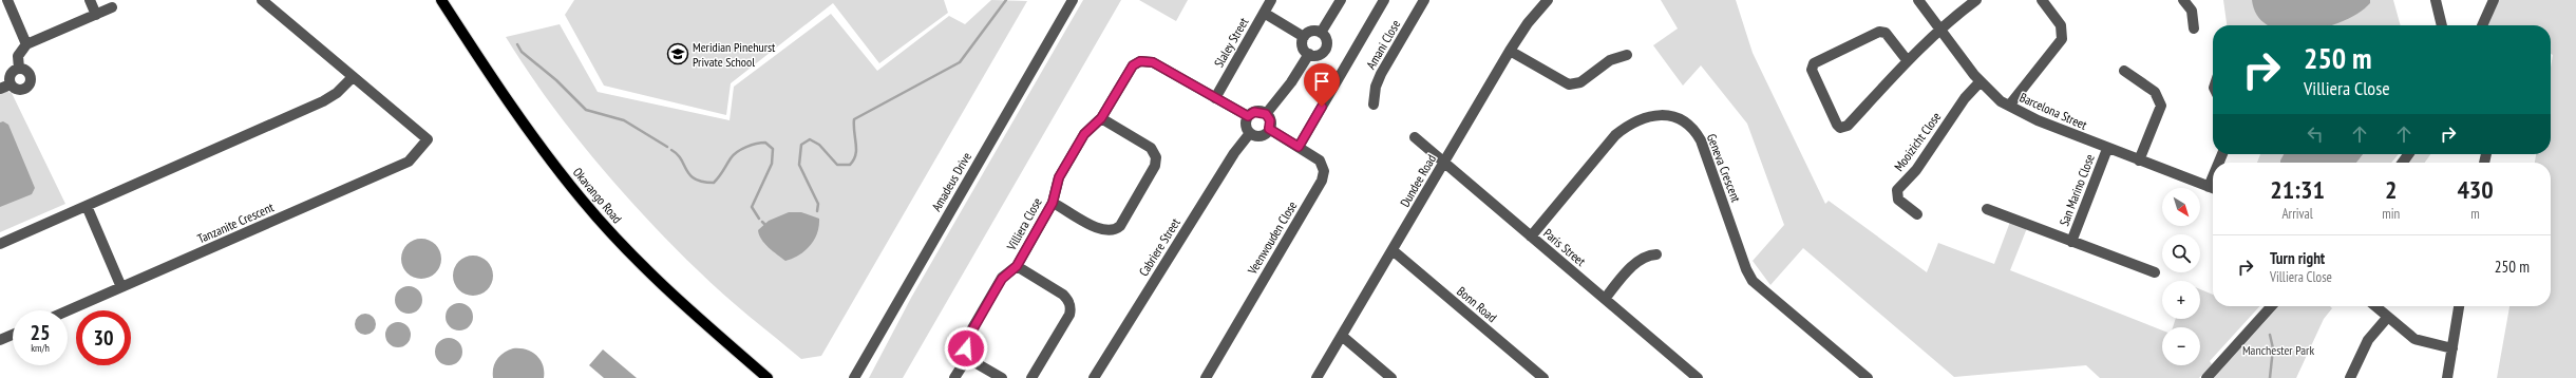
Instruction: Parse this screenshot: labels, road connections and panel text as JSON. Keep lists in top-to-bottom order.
{
  "streets": {
    "main road": ["Okavango Road"],
    "street": [
      "Slaley Street",
      "Amani Close",
      "Barcelona Street",
      "Mooizicht Close",
      "Geneva Crescent",
      "Dundee Road",
      "Amadeus Drive",
      "San Marino Close",
      "Tanzanite Crescent",
      "Villiera Close",
      "Veenwouden Close",
      "Cabriere Street",
      "Paris Street",
      "Bonn Road"
    ]
  },
  "crossings": [
    ["Slaley Street", "Villiera Close"],
    ["Barcelona Street", "Mooizicht Close"],
    ["Barcelona Street", "San Marino Close"],
    ["Geneva Crescent", "Paris Street"],
    ["Dundee Road", "Paris Street"],
    ["Dundee Road", "Bonn Road"],
    ["Villiera Close", "Veenwouden Close"],
    ["Villiera Close", "Cabriere Street"],
    ["Veenwouden Close", "Cabriere Street"]
  ],
  "parks": ["Manchester Park"],
  "places": {
    "school or university": ["Meridian Pinehurst Private School"]
  },
  "north": "bottom right",
  "page": {
    "turn": ["250 m", "Villiera Close"],
    "eta": [
      "21:31",
      "Arrival",
      "2",
      "min",
      "430",
      "m"
    ],
    "map_buttons": ["+", "−"],
    "list": [
      {
        "name": "Turn right",
        "note": "Villiera Close",
        "value": "250 m"
      }
    ],
    "speed": "25 km/h",
    "limit": "30"
  }
}
